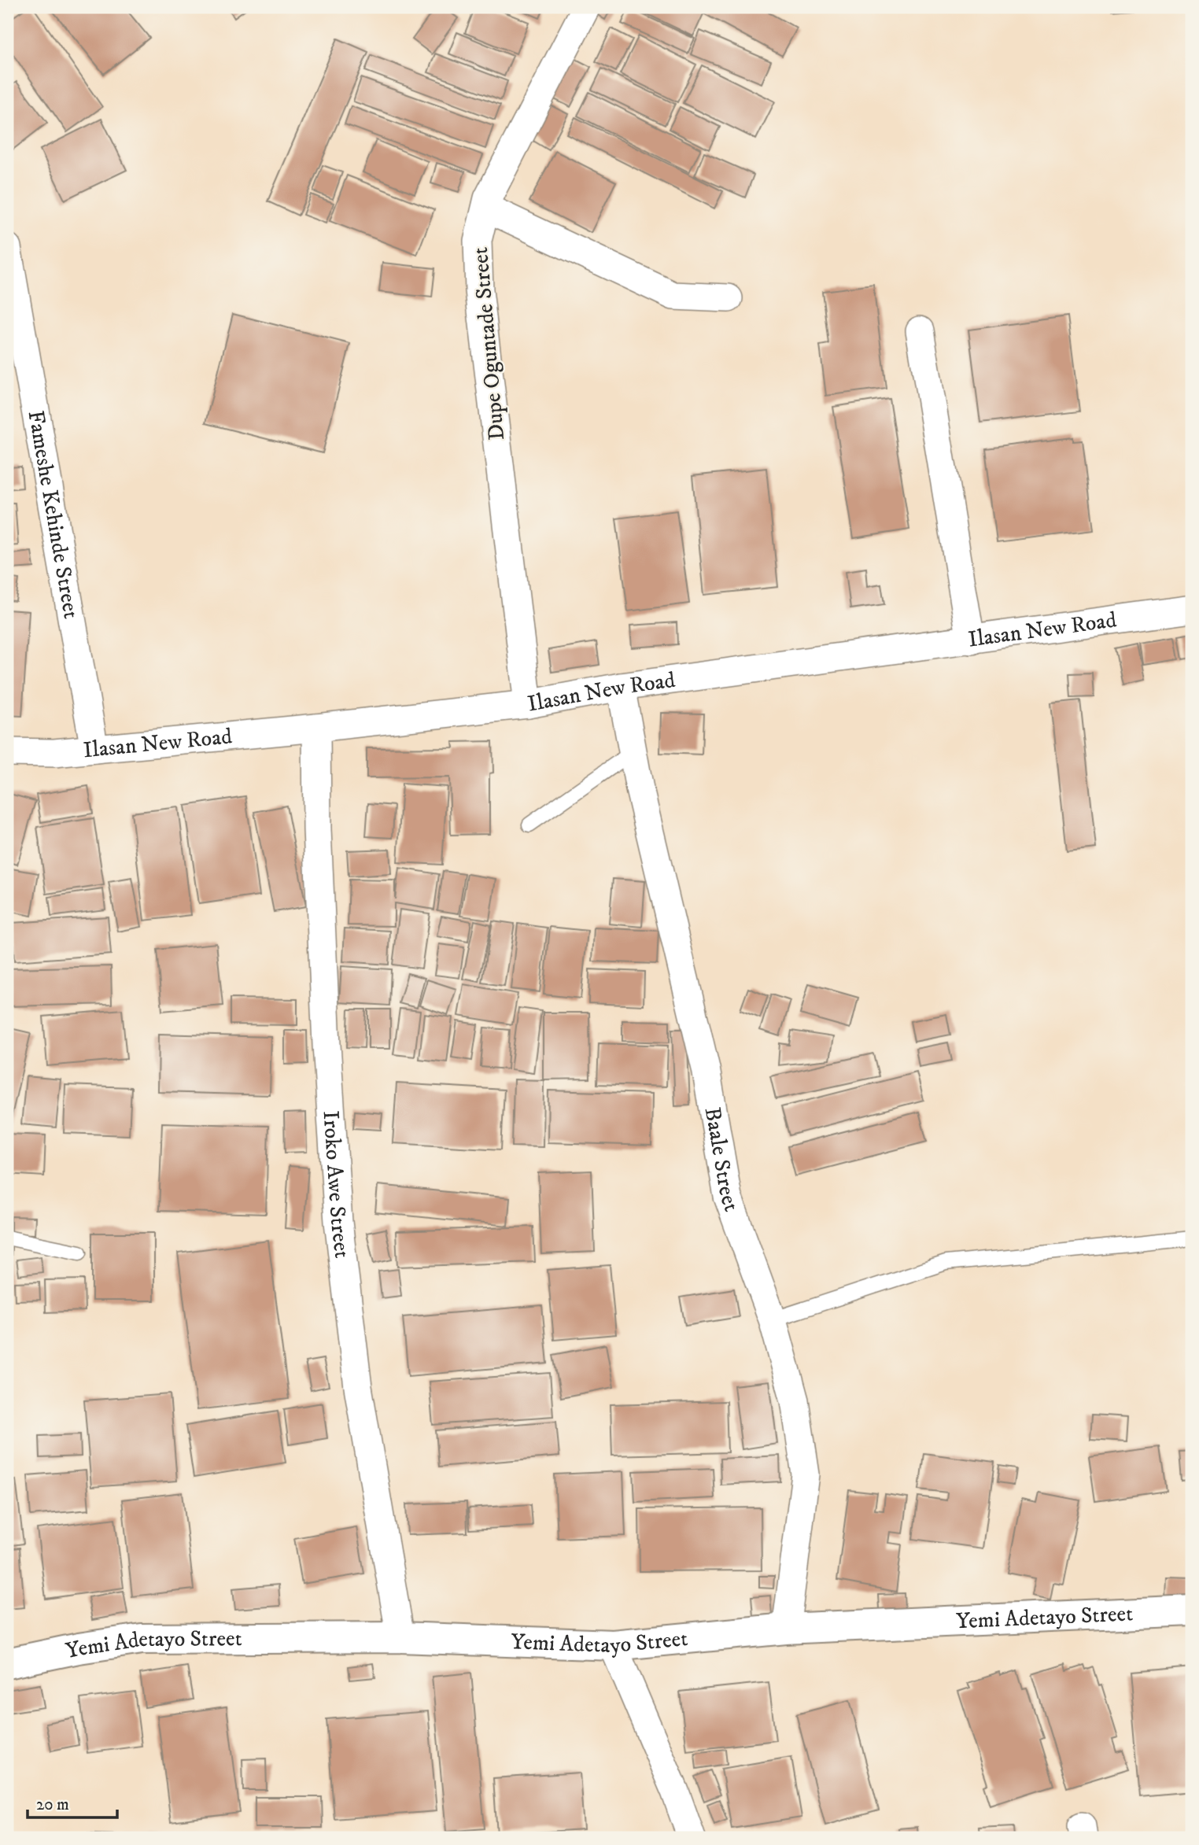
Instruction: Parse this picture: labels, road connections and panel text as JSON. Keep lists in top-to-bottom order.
{
  "streets": {
    "street": [
      "Dupe Oguntade Street",
      "Fameshe Kehinde Street",
      "Ilasan New Road",
      "Baale Street",
      "Iroko Awe Street",
      "Yemi Adetayo Street"
    ]
  },
  "crossings": [
    ["Dupe Oguntade Street", "Ilasan New Road"],
    ["Fameshe Kehinde Street", "Ilasan New Road"],
    ["Ilasan New Road", "Baale Street"],
    ["Ilasan New Road", "Iroko Awe Street"],
    ["Baale Street", "Yemi Adetayo Street"],
    ["Iroko Awe Street", "Yemi Adetayo Street"]
  ],
  "scale_bar": "20 m"
}
